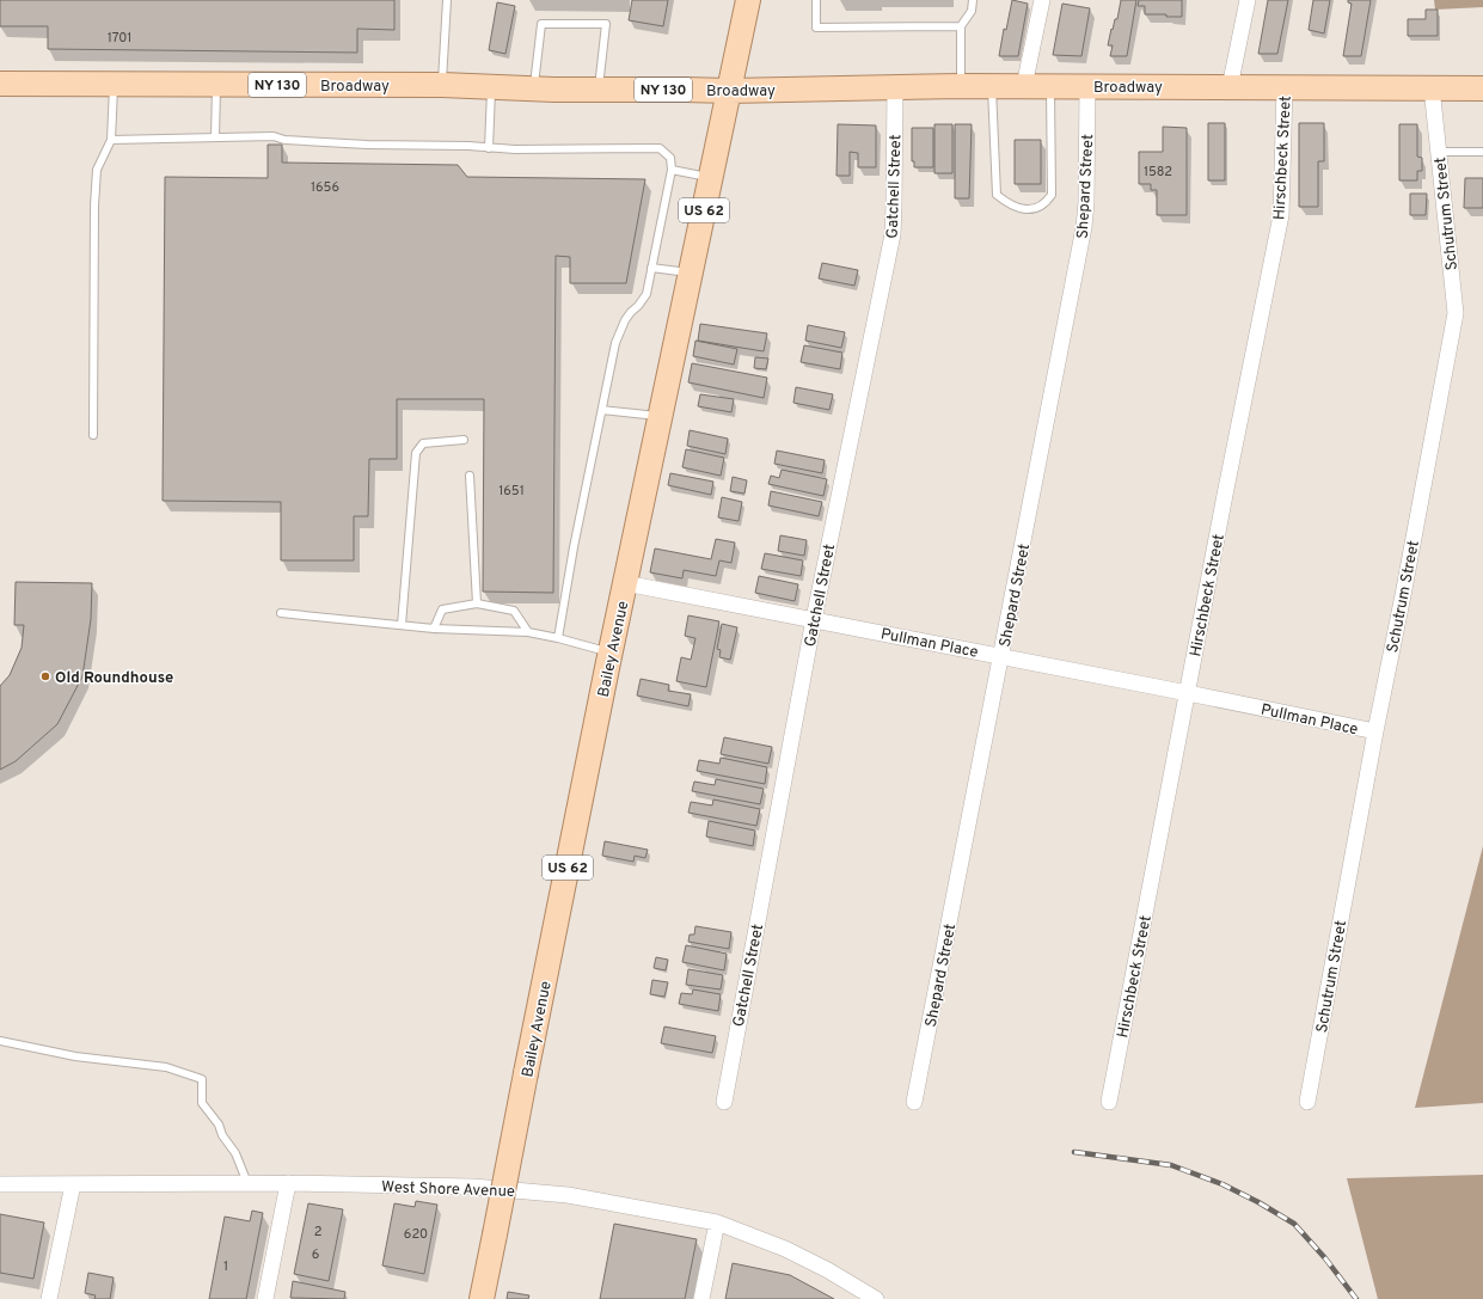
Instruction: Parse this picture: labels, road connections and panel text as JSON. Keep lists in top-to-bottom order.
{
  "streets": {
    "main road": [
      "NY 130",
      "Broadway",
      "US 62",
      "Bailey Avenue"
    ],
    "street": [
      "Hirschbeck Street",
      "Gatchell Street",
      "Shepard Street",
      "Schutrum Street",
      "Pullman Place",
      "West Shore Avenue"
    ]
  },
  "crossings": [
    ["Broadway", "Hirschbeck Street"],
    ["Broadway", "Gatchell Street"],
    ["Broadway", "Shepard Street"],
    ["Broadway", "Schutrum Street"],
    ["Broadway", "Bailey Avenue"],
    ["Hirschbeck Street", "Pullman Place"],
    ["Gatchell Street", "Pullman Place"],
    ["Shepard Street", "Pullman Place"],
    ["Schutrum Street", "Pullman Place"],
    ["Pullman Place", "Bailey Avenue"]
  ],
  "places": ["Old Roundhouse"],
  "house_numbers": [
    "1701",
    "1582",
    "1656",
    "1651",
    "2",
    "620",
    "6",
    "1"
  ]
}
